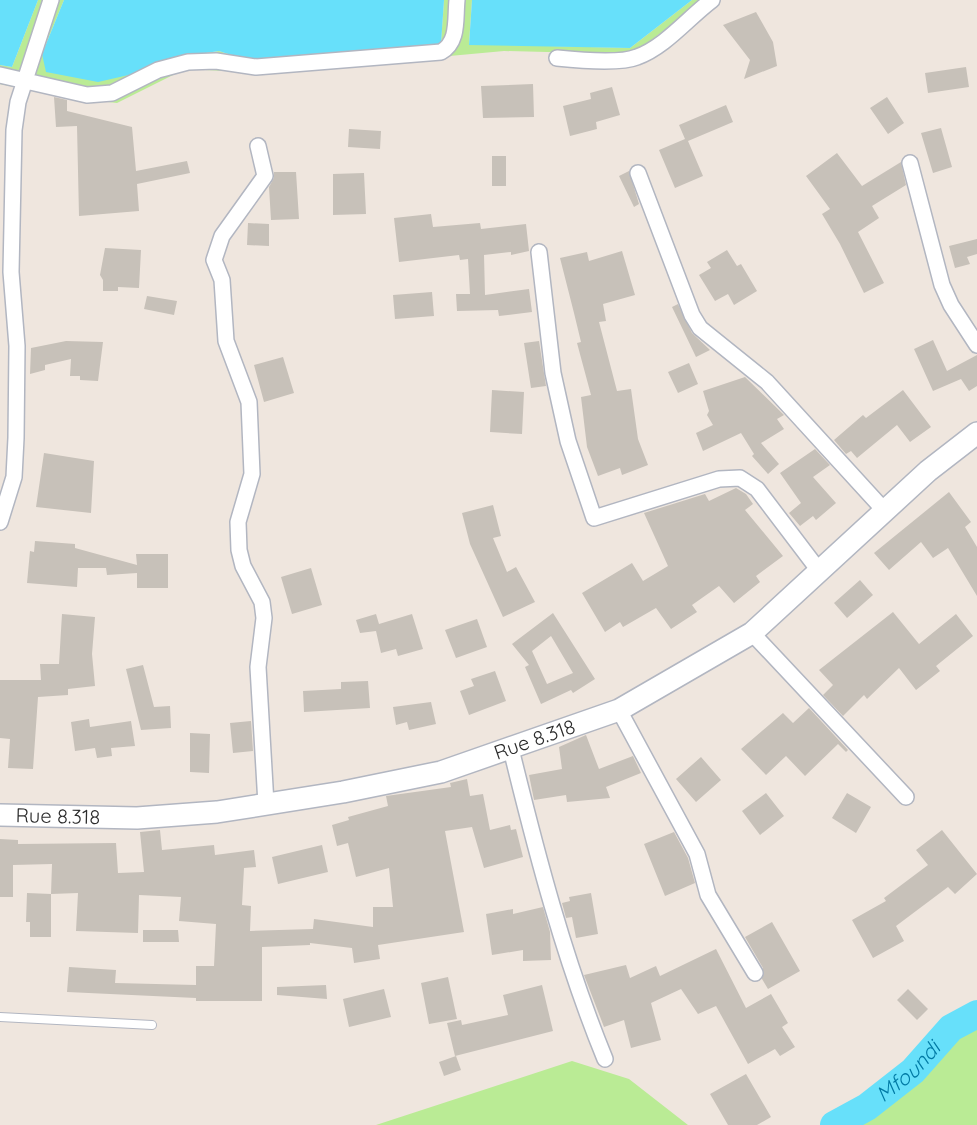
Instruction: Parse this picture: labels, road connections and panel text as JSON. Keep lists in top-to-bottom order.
{
  "streets": {
    "main road": ["Rue 8.318"]
  },
  "water": ["Mfoundi"]
}
